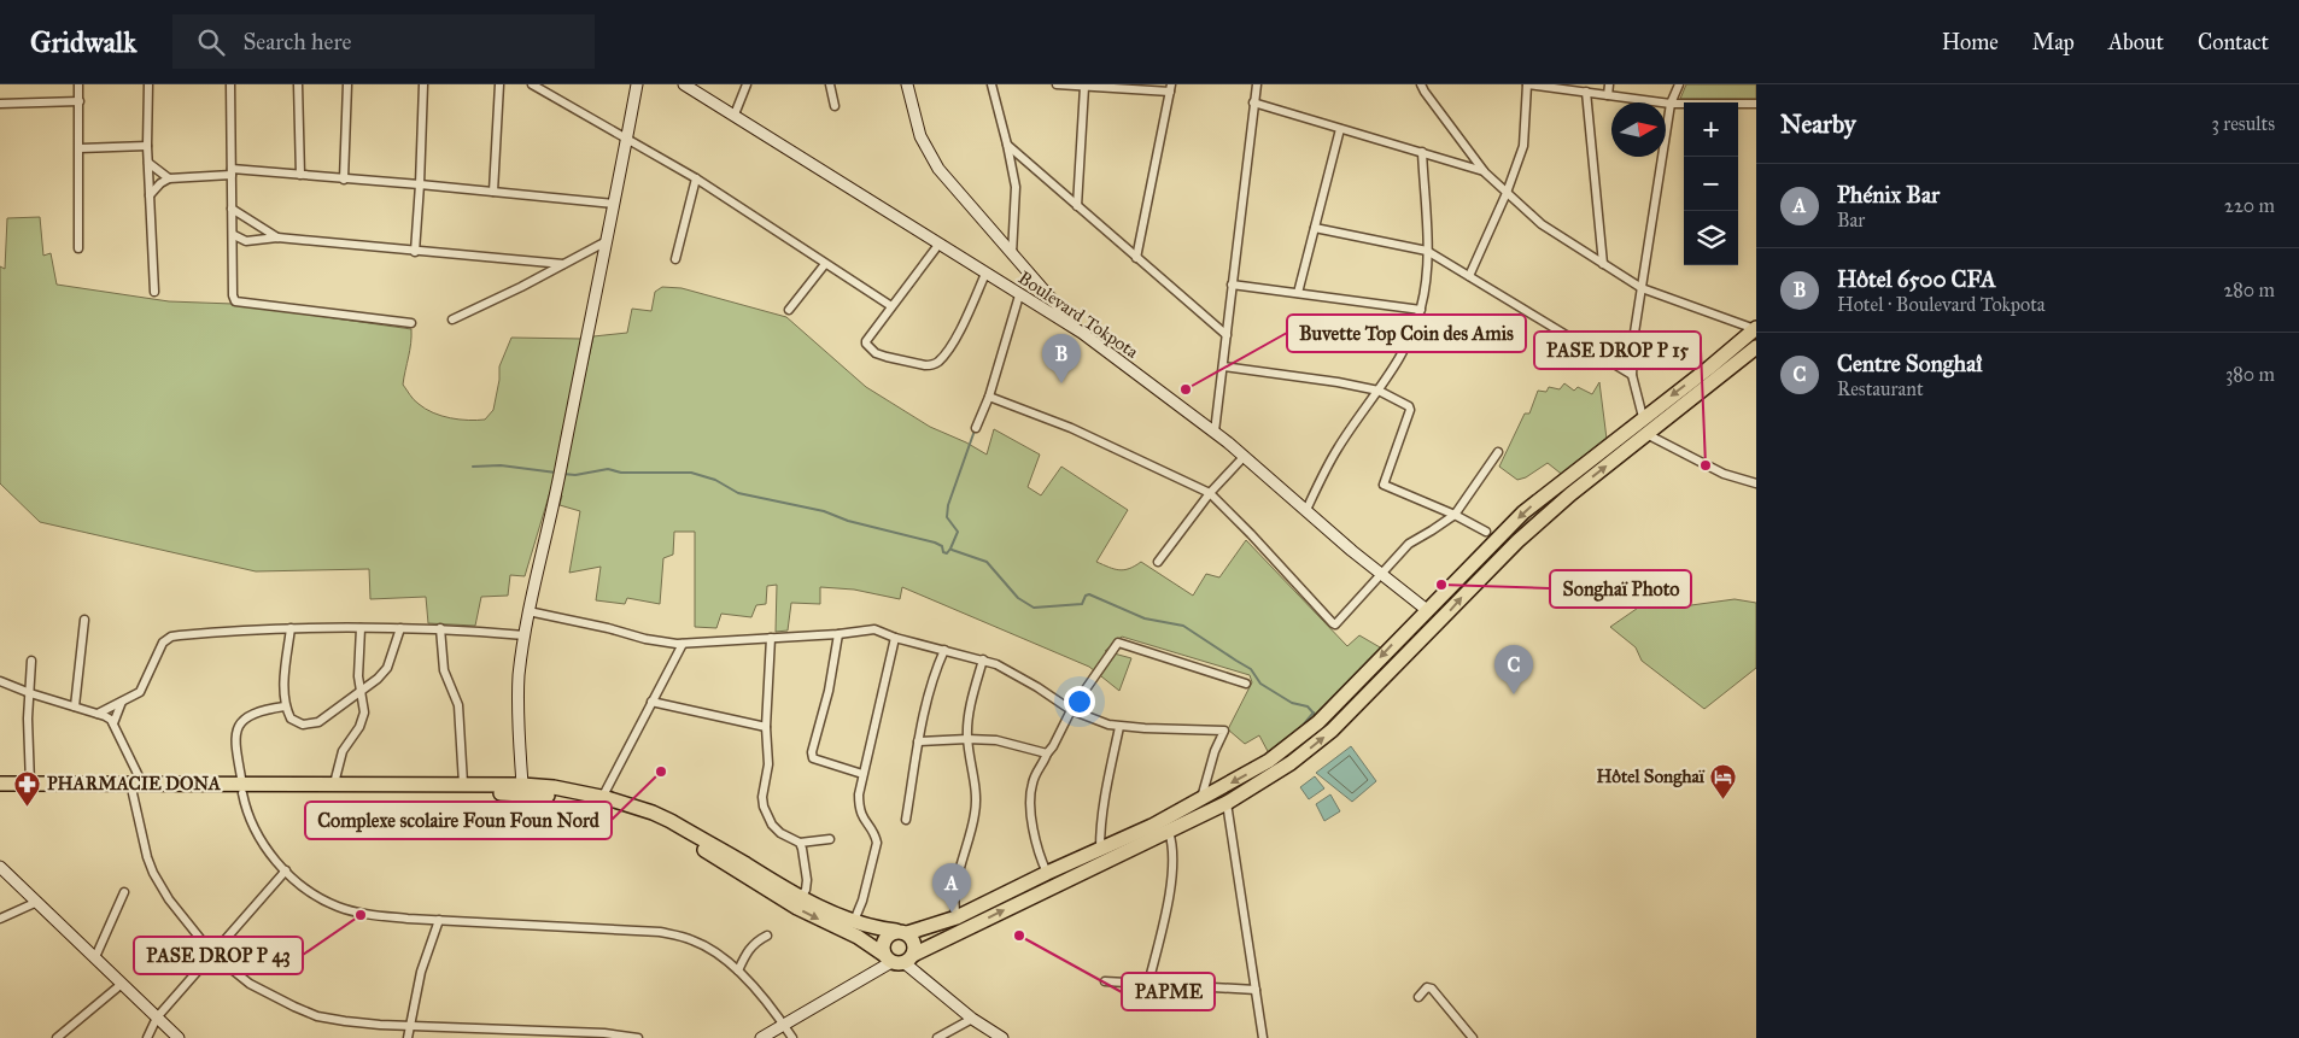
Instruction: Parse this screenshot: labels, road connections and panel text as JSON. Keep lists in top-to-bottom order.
{
  "streets": {
    "street": ["Boulevard Tokpota"]
  },
  "places": {
    "other": [
      "Buvette Top Coin des Amis",
      "PASE DROP P 15",
      "Songhaï Photo",
      "Complexe scolaire Foun Foun Nord",
      "PASE DROP P 43",
      "PAPME"
    ],
    "hotel": ["Hôtel Songhaï"],
    "pharmacy": ["PHARMACIE DONA"]
  },
  "north": "right",
  "page": {
    "header": "Gridwalk",
    "search": "Search here",
    "nav": [
      "Home",
      "Map",
      "About",
      "Contact"
    ],
    "heading": ["Nearby", "3 results"],
    "map_buttons": ["+", "−"],
    "list": [
      {
        "mark": "A",
        "name": "Phénix Bar",
        "note": "Bar",
        "value": "220 m"
      },
      {
        "mark": "B",
        "name": "Hôtel 6500 CFA",
        "note": "Hotel · Boulevard Tokpota",
        "value": "280 m"
      },
      {
        "mark": "C",
        "name": "Centre Songhaî",
        "note": "Restaurant",
        "value": "380 m"
      }
    ],
    "pins": ["B", "C", "A"]
  }
}
